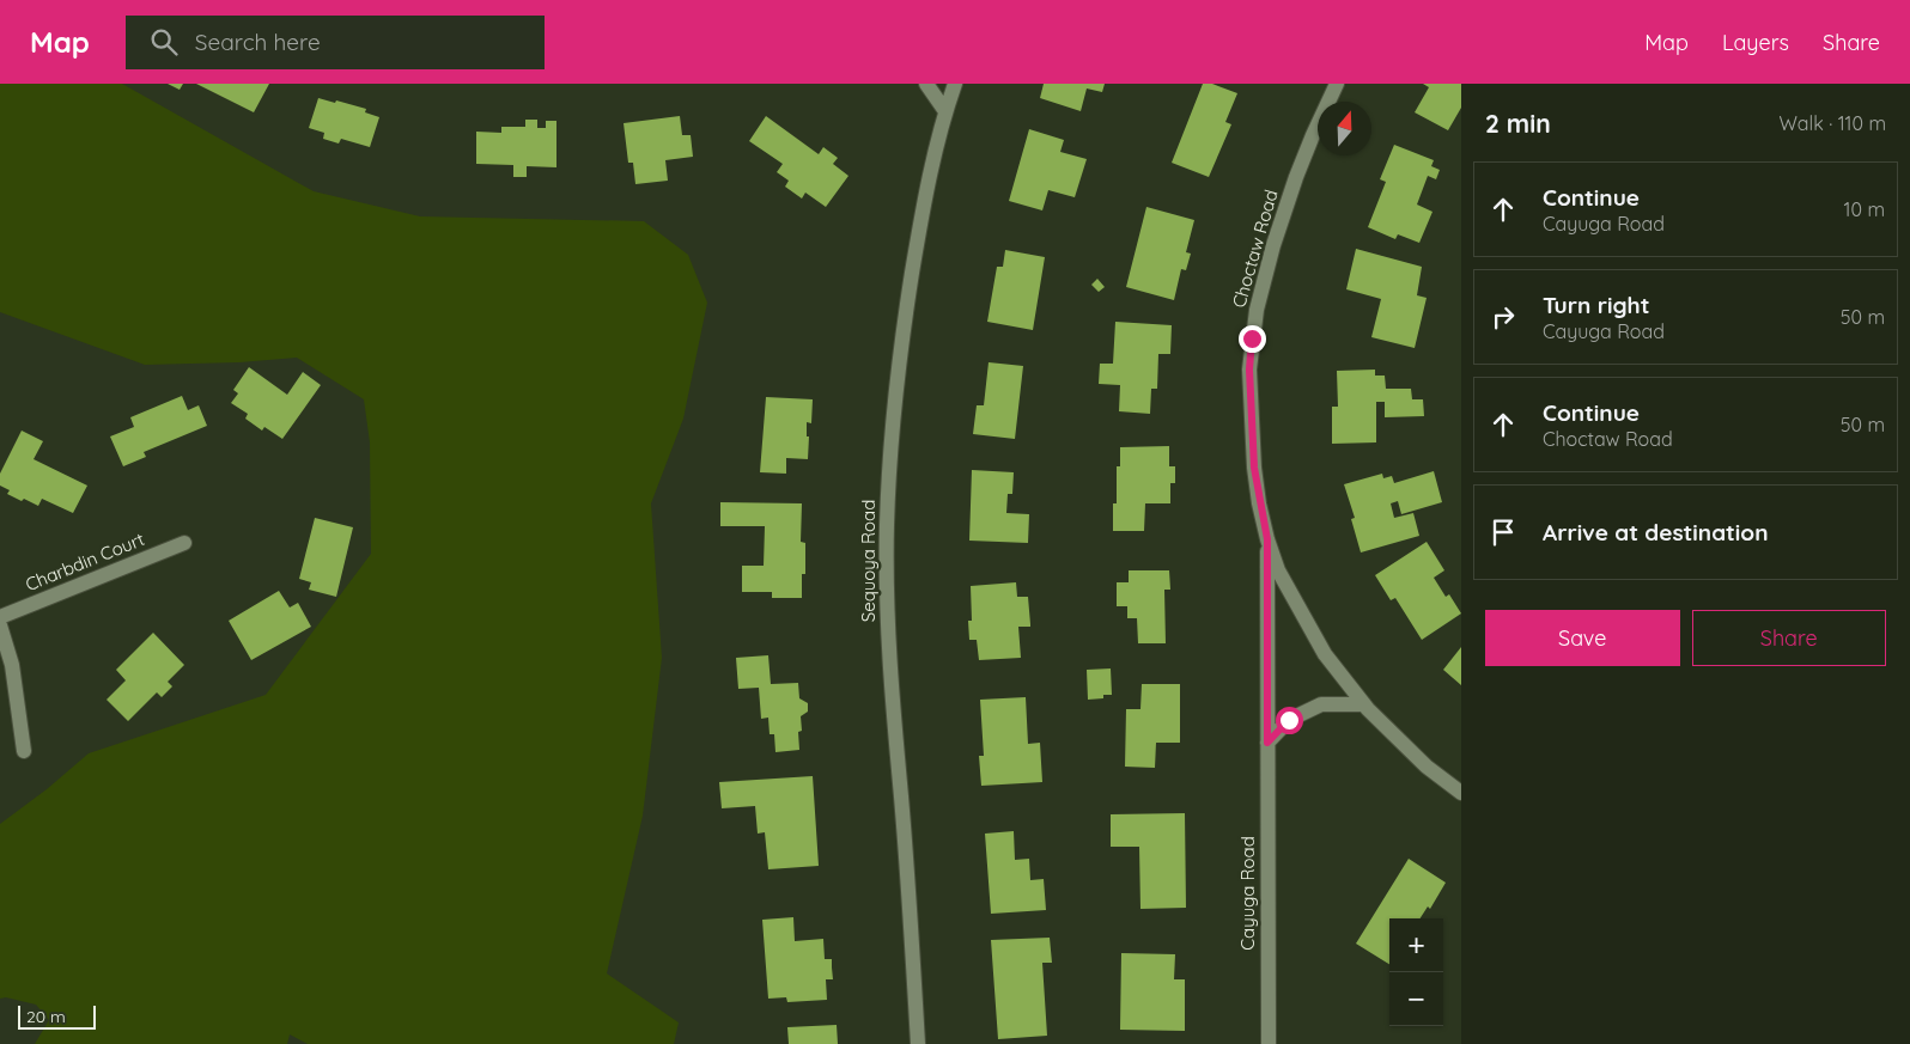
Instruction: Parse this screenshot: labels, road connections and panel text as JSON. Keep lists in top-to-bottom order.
{
  "streets": {
    "street": [
      "Choctaw Road",
      "Sequoya Road",
      "Charbdin Court",
      "Cayuga Road"
    ]
  },
  "crossings": [
    ["Choctaw Road", "Cayuga Road"]
  ],
  "scale_bar": "20 m",
  "north": "top",
  "page": {
    "header": "Map",
    "search": "Search here",
    "nav": ["Map", "Layers", "Share"],
    "heading": ["2 min", "Walk · 110 m"],
    "list": [
      ["Continue", "Cayuga Road", "10 m"],
      ["Turn right", "Cayuga Road", "50 m"],
      ["Continue", "Choctaw Road", "50 m"],
      "Arrive at destination"
    ],
    "buttons": ["Save", "Share"],
    "map_buttons": ["+", "−"],
    "scale": "20 m"
  }
}
